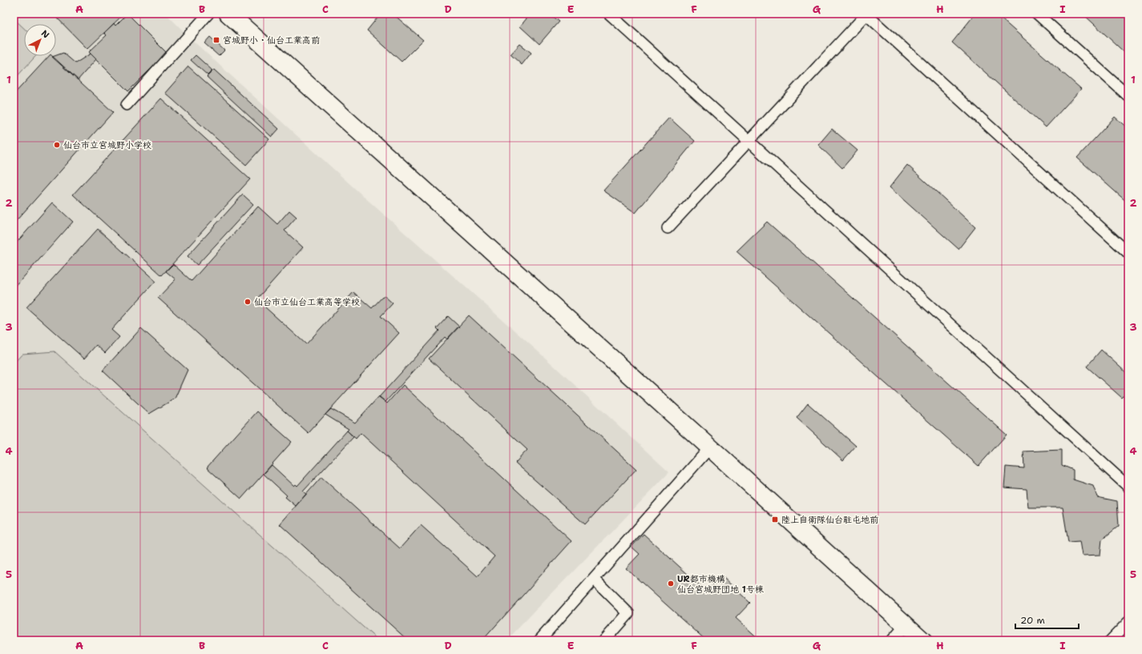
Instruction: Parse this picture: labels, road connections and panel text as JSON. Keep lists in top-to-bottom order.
{
  "places": {
    "transit": ["宮城野小・仙台工業高前", "陸上自衛隊仙台駐屯地前"],
    "other": ["仙台市立宮城野小学校", "仙台市立仙台工業高等学校", "UR都市機構 仙台宮城野団地 1号棟"]
  },
  "scale_bar": "20 m",
  "north": "top right",
  "grid": {
    "columns": [
      "A",
      "B",
      "C",
      "D",
      "E",
      "F",
      "G",
      "H",
      "I"
    ],
    "rows": [
      "1",
      "2",
      "3",
      "4",
      "5"
    ]
  }
}
